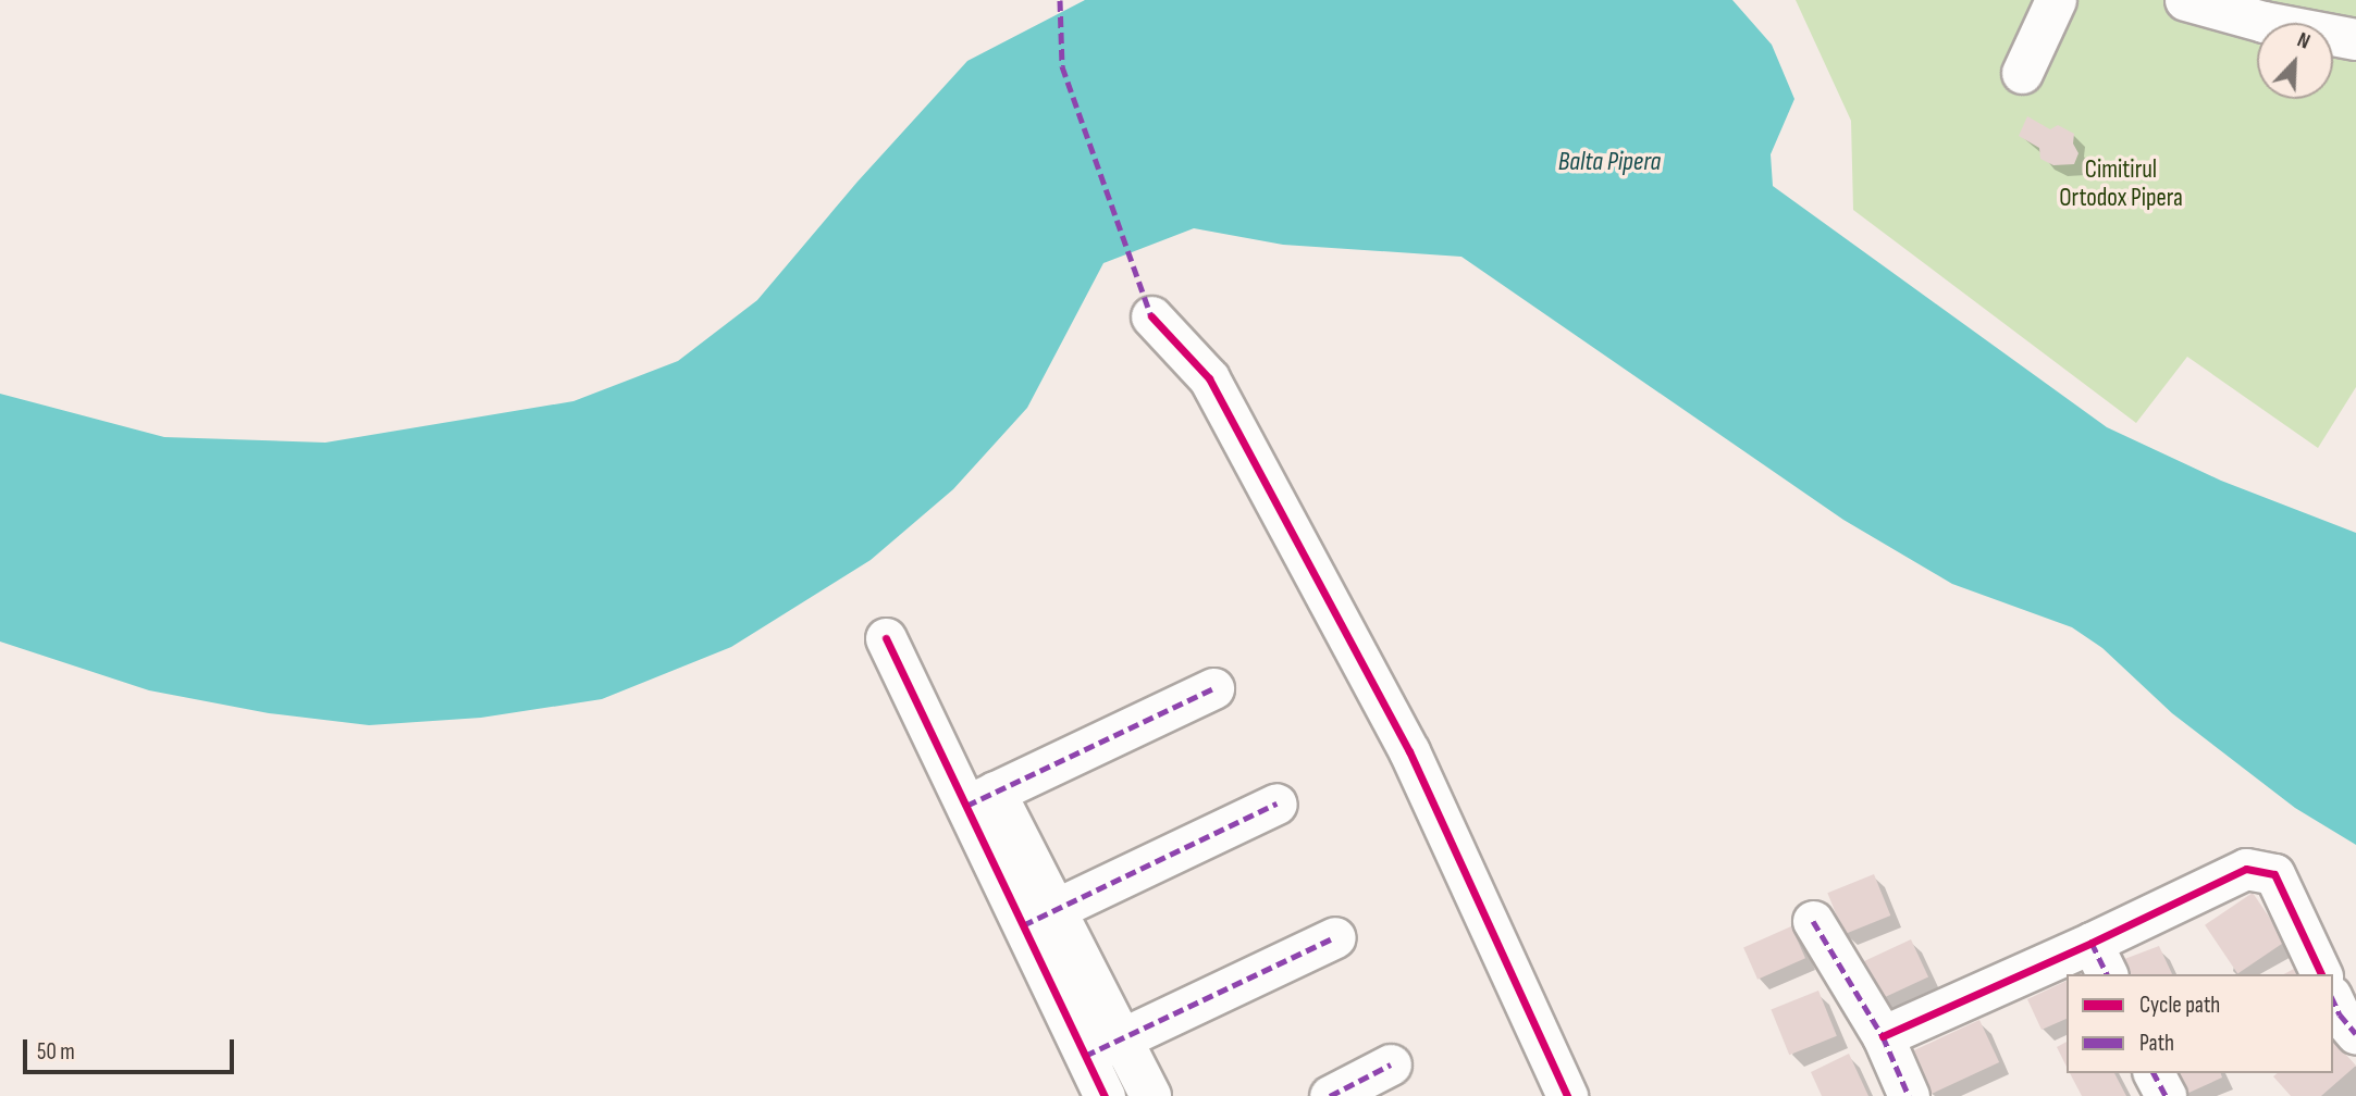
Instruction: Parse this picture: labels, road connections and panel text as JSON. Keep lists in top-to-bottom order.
{
  "water": ["Balta Pipera"],
  "parks": ["Cimitirul Ortodox Pipera"],
  "legend": ["Cycle path", "Path"],
  "scale_bar": "50 m",
  "north": "top right"
}
